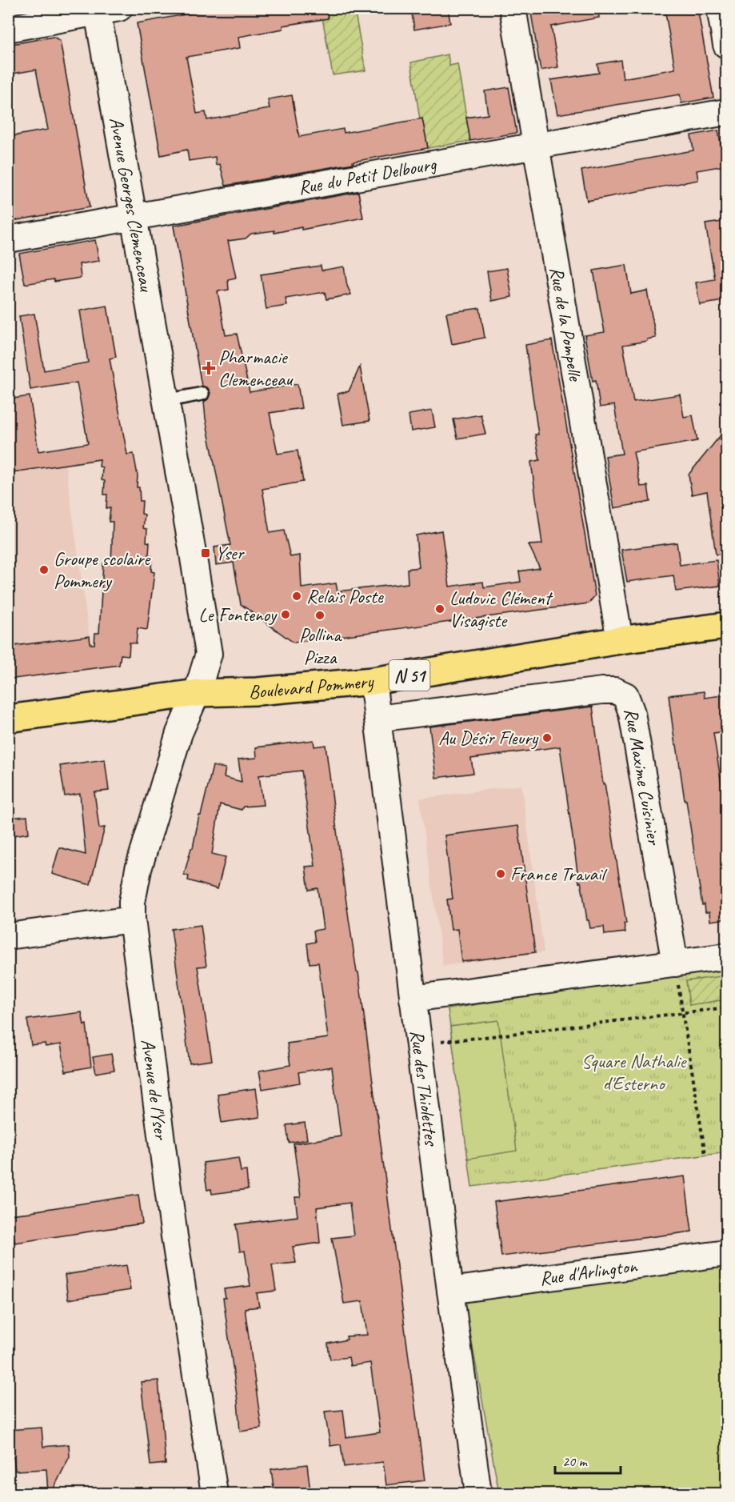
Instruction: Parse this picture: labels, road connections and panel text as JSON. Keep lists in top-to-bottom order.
{
  "streets": {
    "main road": ["N 51", "Boulevard Pommery"],
    "street": [
      "Rue du Petit Delbourg",
      "Avenue Georges Clemenceau",
      "Rue de la Pompelle",
      "Rue Maxime Cuisinier",
      "Rue des Thiolettes",
      "Avenue de l'Yser",
      "Rue d'Arlington"
    ]
  },
  "crossings": [
    ["Rue du Petit Delbourg", "Avenue Georges Clemenceau"],
    ["Rue du Petit Delbourg", "Rue de la Pompelle"],
    ["Avenue Georges Clemenceau", "Boulevard Pommery"],
    ["Avenue Georges Clemenceau", "Avenue de l'Yser"],
    ["Rue de la Pompelle", "Boulevard Pommery"],
    ["Boulevard Pommery", "Rue des Thiolettes"],
    ["Boulevard Pommery", "Avenue de l'Yser"],
    ["Rue Maxime Cuisinier", "Rue des Thiolettes"],
    ["Rue des Thiolettes", "Rue d'Arlington"]
  ],
  "parks": ["Square Nathalie d'Esterno"],
  "places": {
    "health": ["Pharmacie Clemenceau"],
    "transit": ["Yser"],
    "other": [
      "Groupe scolaire Pommery",
      "Relais Poste",
      "Ludovic Clément Visagiste",
      "Le Fontenoy",
      "Pollina Pizza",
      "Au Désir Fleury",
      "France Travail"
    ]
  },
  "scale_bar": "20 m"
}
